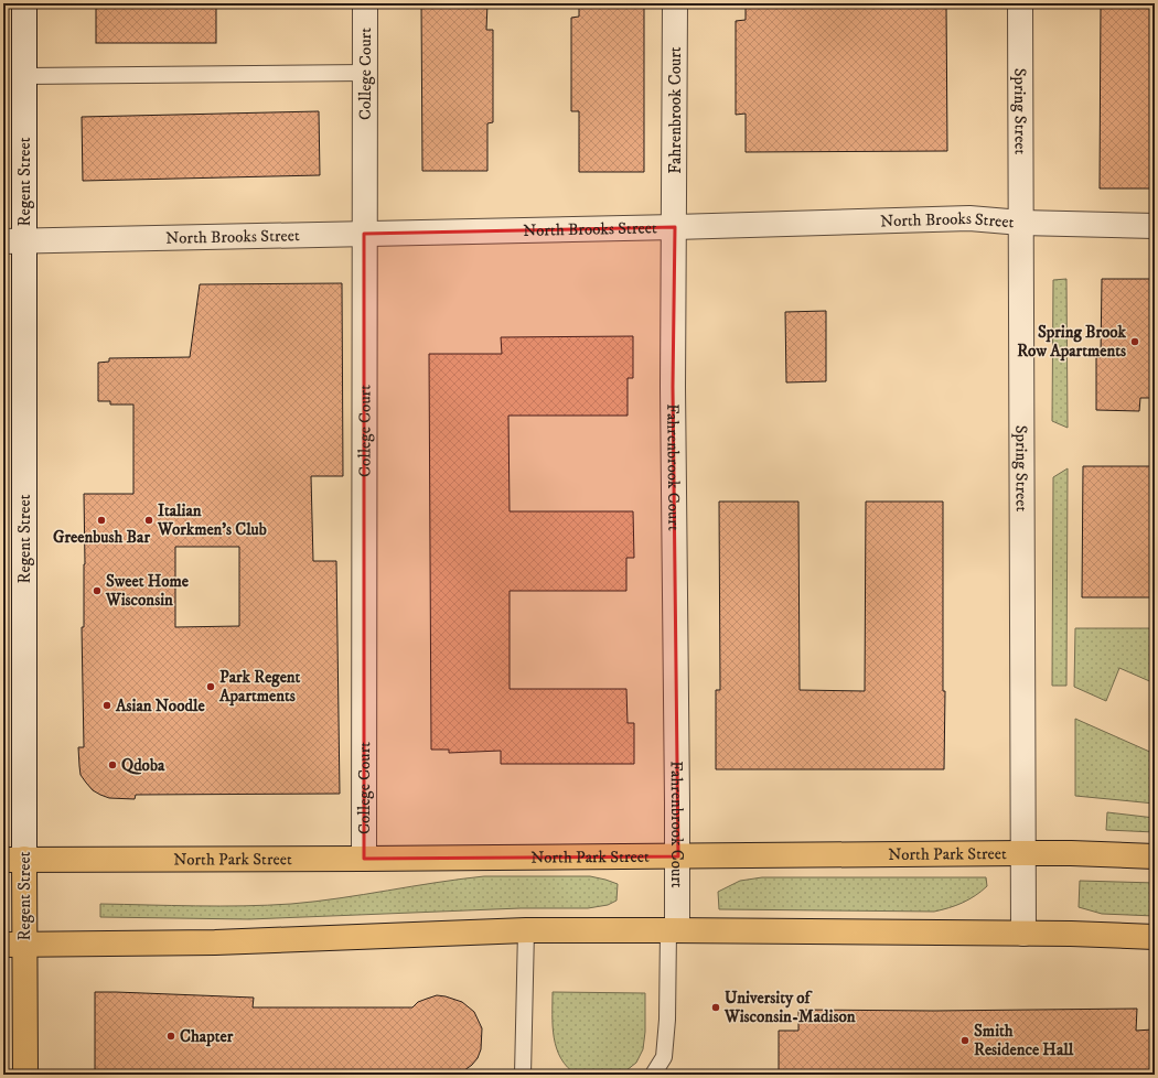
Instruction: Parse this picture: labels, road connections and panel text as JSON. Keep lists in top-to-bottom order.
{
  "streets": {
    "main road": ["Regent Street", "North Park Street"],
    "street": [
      "College Court",
      "Fahrenbrook Court",
      "Spring Street",
      "North Brooks Street"
    ]
  },
  "crossings": [
    ["College Court", "North Brooks Street"],
    ["College Court", "North Park Street"],
    ["Fahrenbrook Court", "North Brooks Street"],
    ["Fahrenbrook Court", "North Park Street"],
    ["Spring Street", "North Brooks Street"],
    ["Spring Street", "North Park Street"],
    ["Regent Street", "North Brooks Street"],
    ["Regent Street", "North Park Street"]
  ],
  "places": [
    "Spring Brook Row Apartments",
    "Greenbush Bar",
    "Italian Workmen's Club",
    "Sweet Home Wisconsin",
    "Park Regent Apartments",
    "Asian Noodle",
    "Qdoba",
    "University of Wisconsin-Madison",
    "Chapter",
    "Smith Residence Hall"
  ]
}
